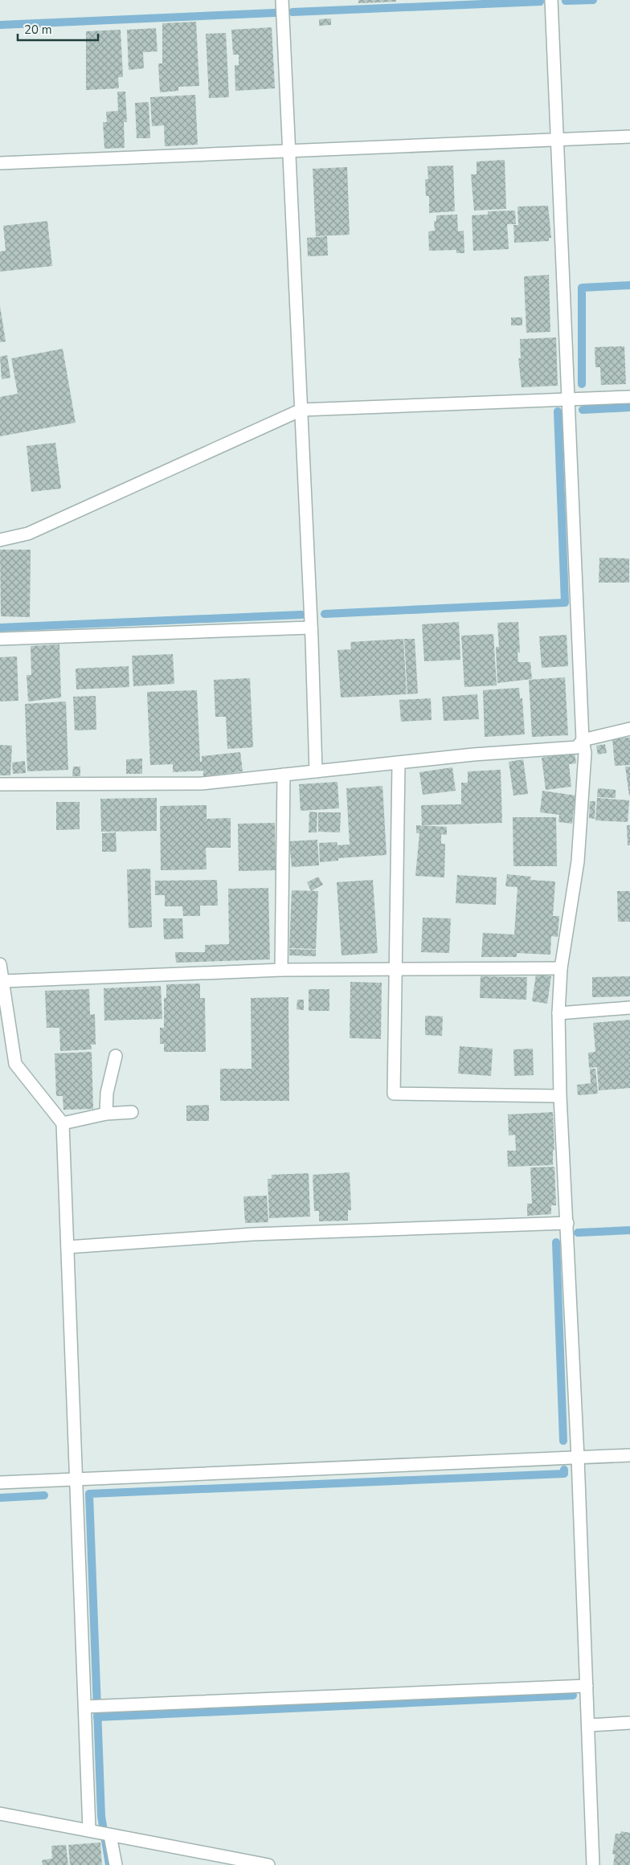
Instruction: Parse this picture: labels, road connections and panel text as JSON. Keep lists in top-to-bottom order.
{
  "scale_bar": "20 m"
}
